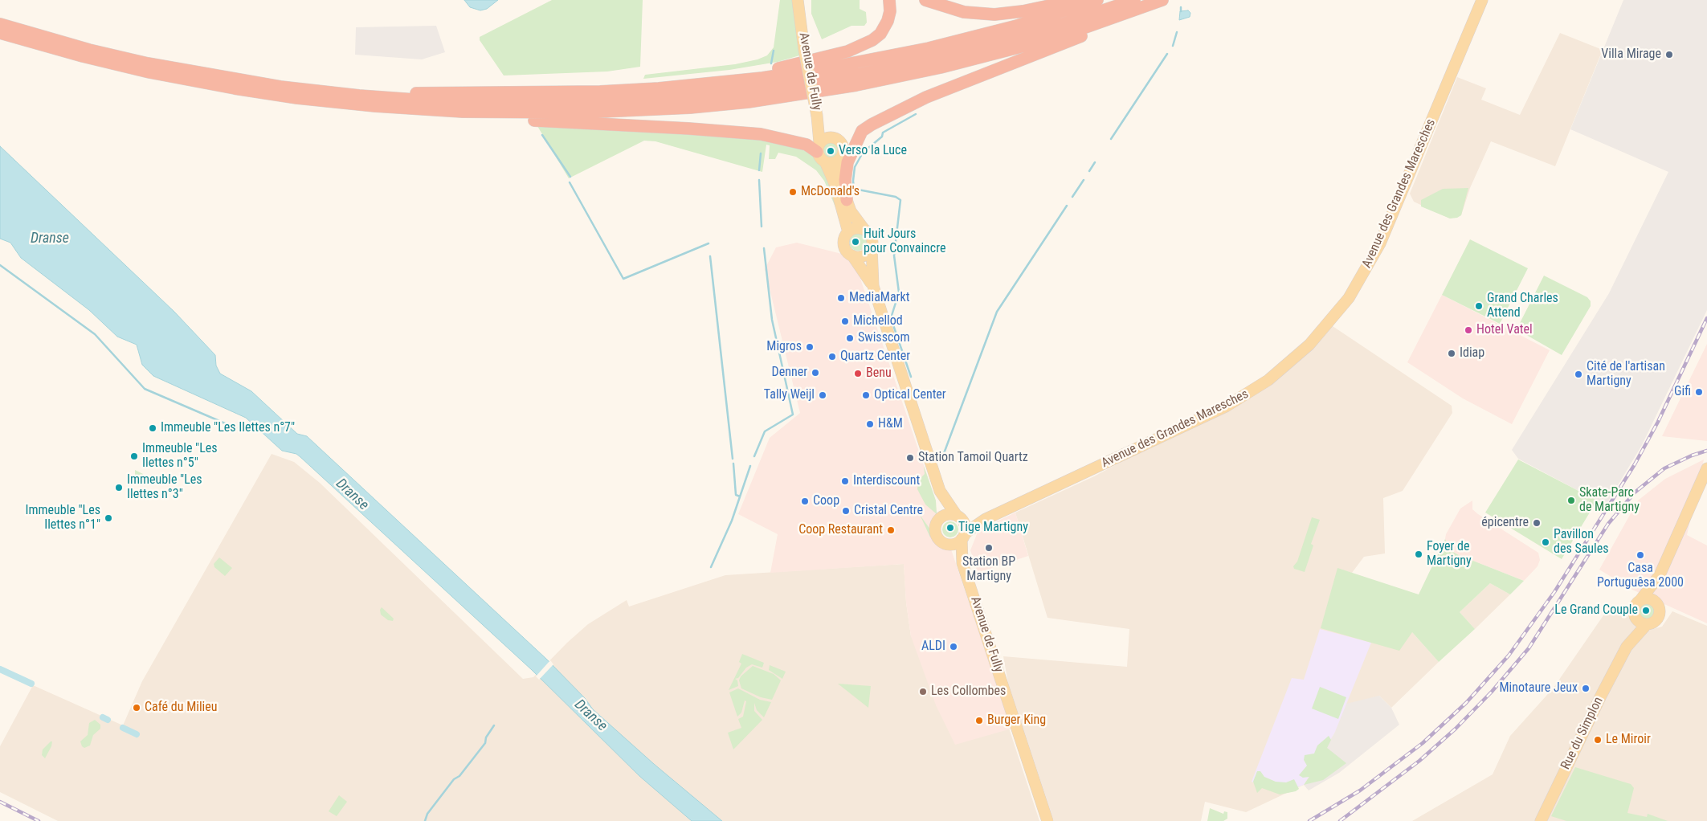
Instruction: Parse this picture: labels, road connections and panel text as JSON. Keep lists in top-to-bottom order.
{
  "streets": {
    "main road": ["Avenue de Fully", "Avenue des Grandes Maresches", "Rue du Simplon"]
  },
  "crossings": [
    ["Avenue de Fully", "Avenue des Grandes Maresches"]
  ],
  "water": ["Dranse"],
  "places": [
    "Villa Mirage",
    "Verso la Luce",
    "McDonald's",
    "Huit Jours pour Convaincre",
    "MediaMarkt",
    "Grand Charles Attend",
    "Michellod",
    "Hotel Vatel",
    "Swisscom",
    "Migros",
    "Idiap",
    "Quartz Center",
    "Denner",
    "Benu",
    "Cité de l'artisan Martigny",
    "Gifi",
    "Tally Weijl",
    "Optical Center",
    "H&M",
    "Immeuble \"Les Ilettes n°7\"",
    "Immeuble \"Les Ilettes n°5\"",
    "Station Tamoil Quartz",
    "Interdiscount",
    "Immeuble \"Les Ilettes n°3\"",
    "Skate-Parc de Martigny",
    "Coop",
    "Cristal Centre",
    "Immeuble \"Les Ilettes n°1\"",
    "épicentre",
    "Tige Martigny",
    "Coop Restaurant",
    "Pavillon des Saules",
    "Station BP Martigny",
    "Foyer de Martigny",
    "Casa Portuguêsa 2000",
    "Le Grand Couple",
    "ALDI",
    "Minotaure Jeux",
    "Les Collombes",
    "Café du Milieu",
    "Burger King",
    "Le Miroir"
  ]
}
